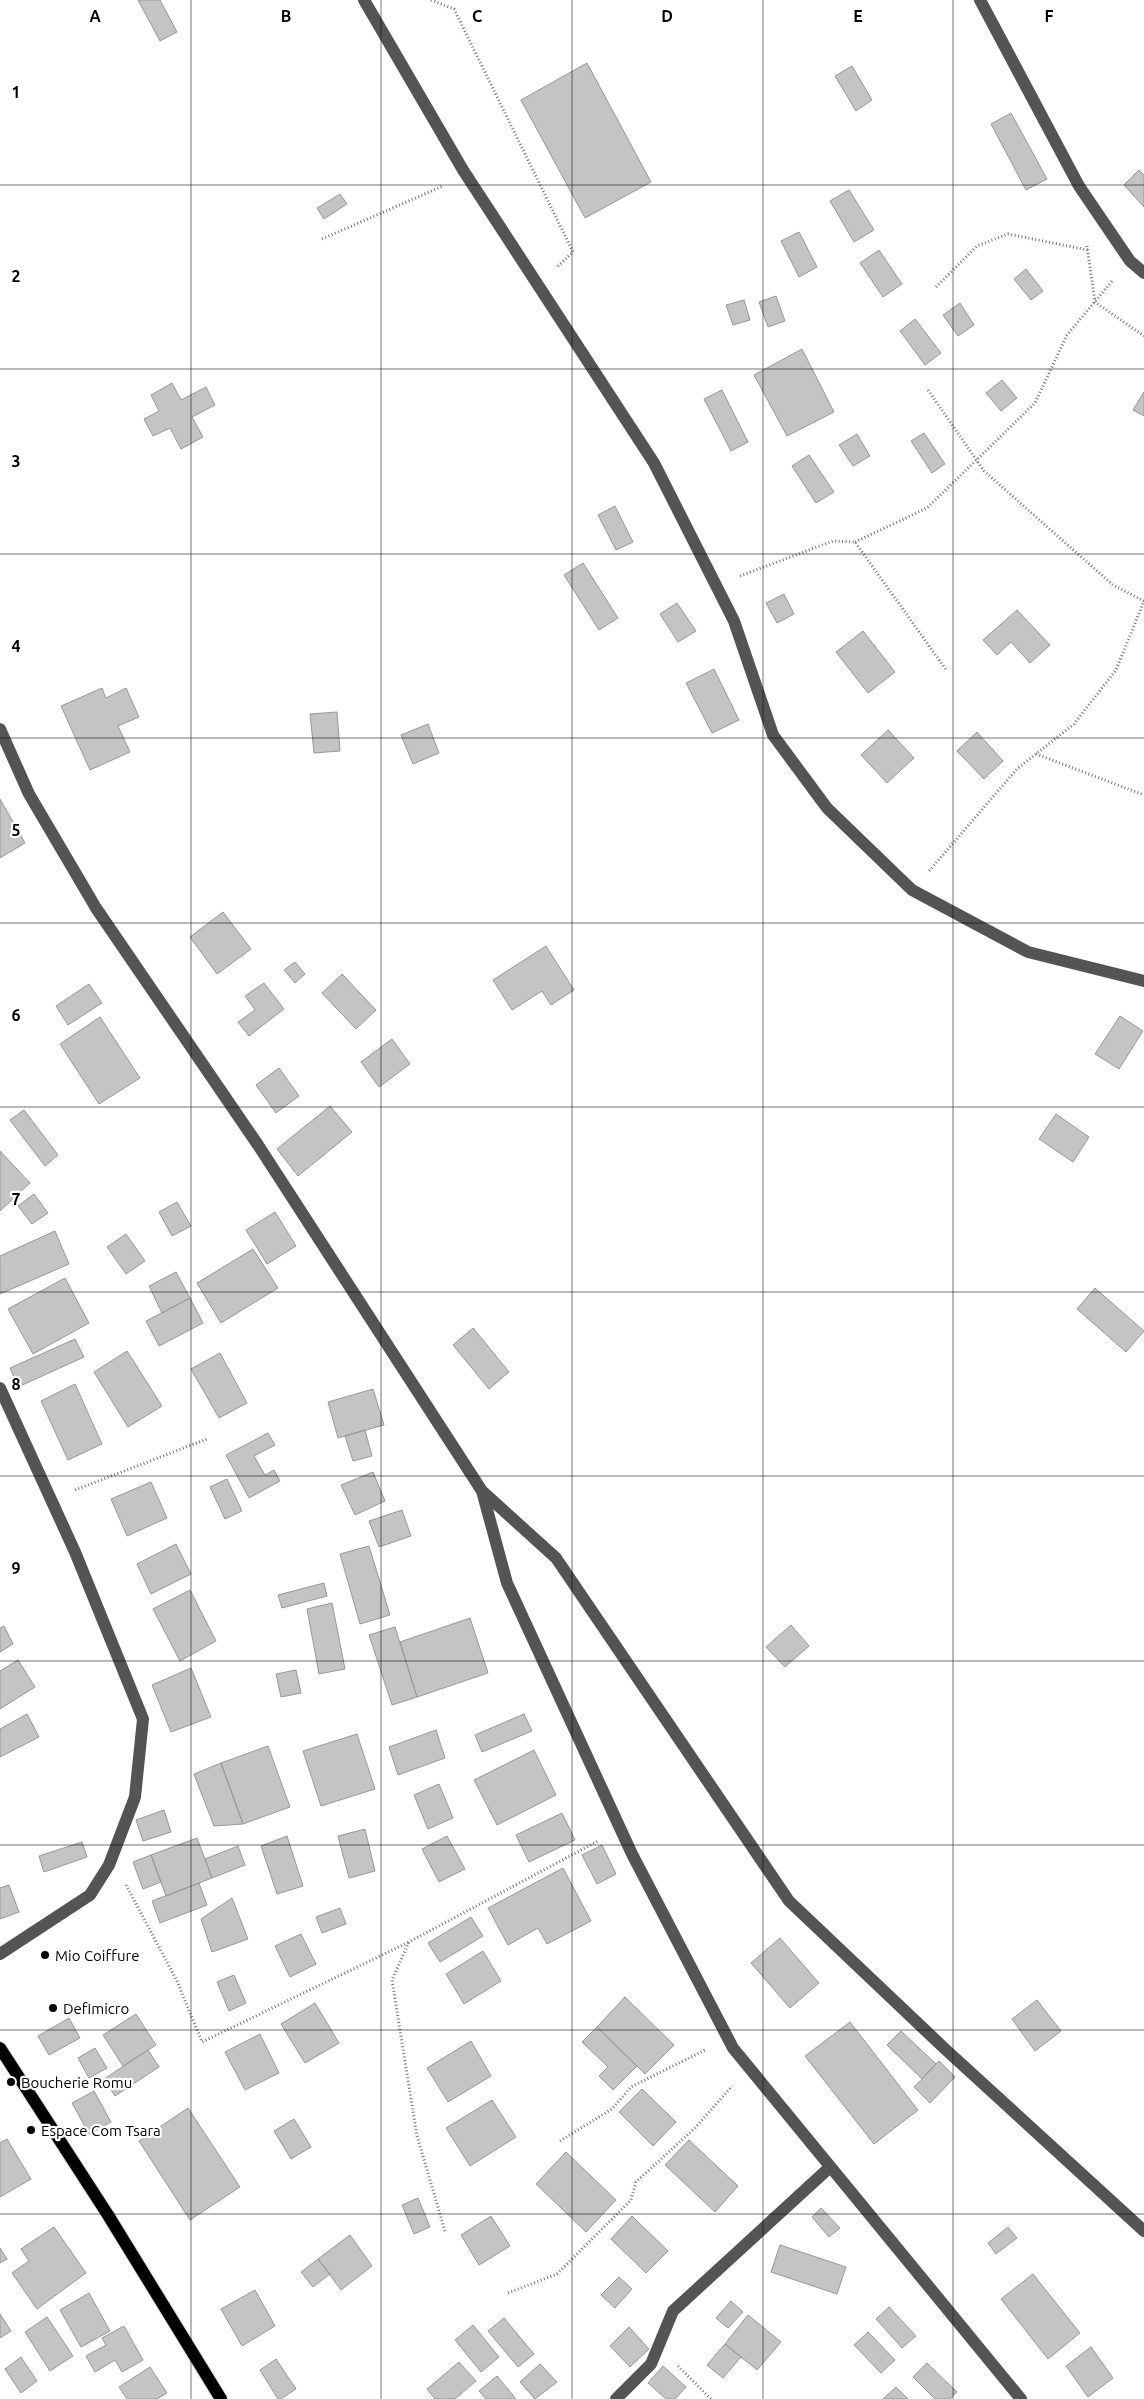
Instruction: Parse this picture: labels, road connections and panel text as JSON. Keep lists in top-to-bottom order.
{
  "places": [
    "Mio Coiffure",
    "Defimicro",
    "Boucherie Romu",
    "Espace Com Tsara"
  ],
  "grid": {
    "columns": [
      "A",
      "B",
      "C",
      "D",
      "E",
      "F"
    ],
    "rows": [
      "1",
      "2",
      "3",
      "4",
      "5",
      "6",
      "7",
      "8",
      "9"
    ]
  }
}
